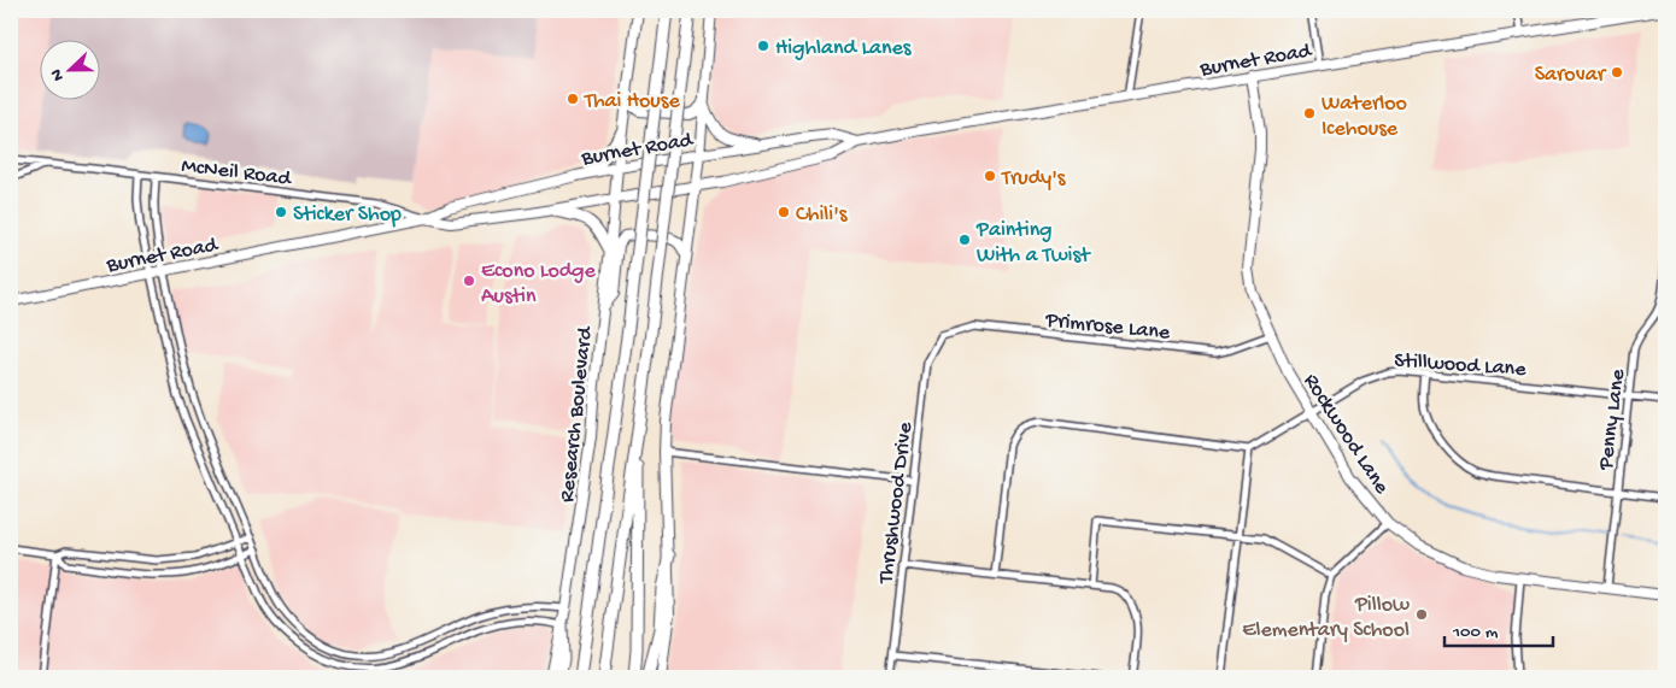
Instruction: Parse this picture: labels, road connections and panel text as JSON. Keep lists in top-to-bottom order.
{
  "streets": {
    "main road": ["Burnet Road", "Research Boulevard", "Rockwood Lane"],
    "street": [
      "McNeil Road",
      "Primrose Lane",
      "Stillwood Lane",
      "Penny Lane",
      "Thrushwood Drive"
    ]
  },
  "crossings": [
    ["Burnet Road", "McNeil Road"],
    ["Burnet Road", "Research Boulevard"],
    ["Burnet Road", "Rockwood Lane"],
    ["Primrose Lane", "Rockwood Lane"],
    ["Primrose Lane", "Thrushwood Drive"],
    ["Stillwood Lane", "Penny Lane"],
    ["Stillwood Lane", "Rockwood Lane"],
    ["Penny Lane", "Rockwood Lane"]
  ],
  "places": [
    "Highland Lanes",
    "Sarovar",
    "Thai House",
    "Waterloo Icehouse",
    "Trudy's",
    "Sticker Shop",
    "Chili's",
    "Painting With a Twist",
    "Econo Lodge Austin",
    "Pillow Elementary School"
  ],
  "scale_bar": "100 m",
  "north": "left"
}
